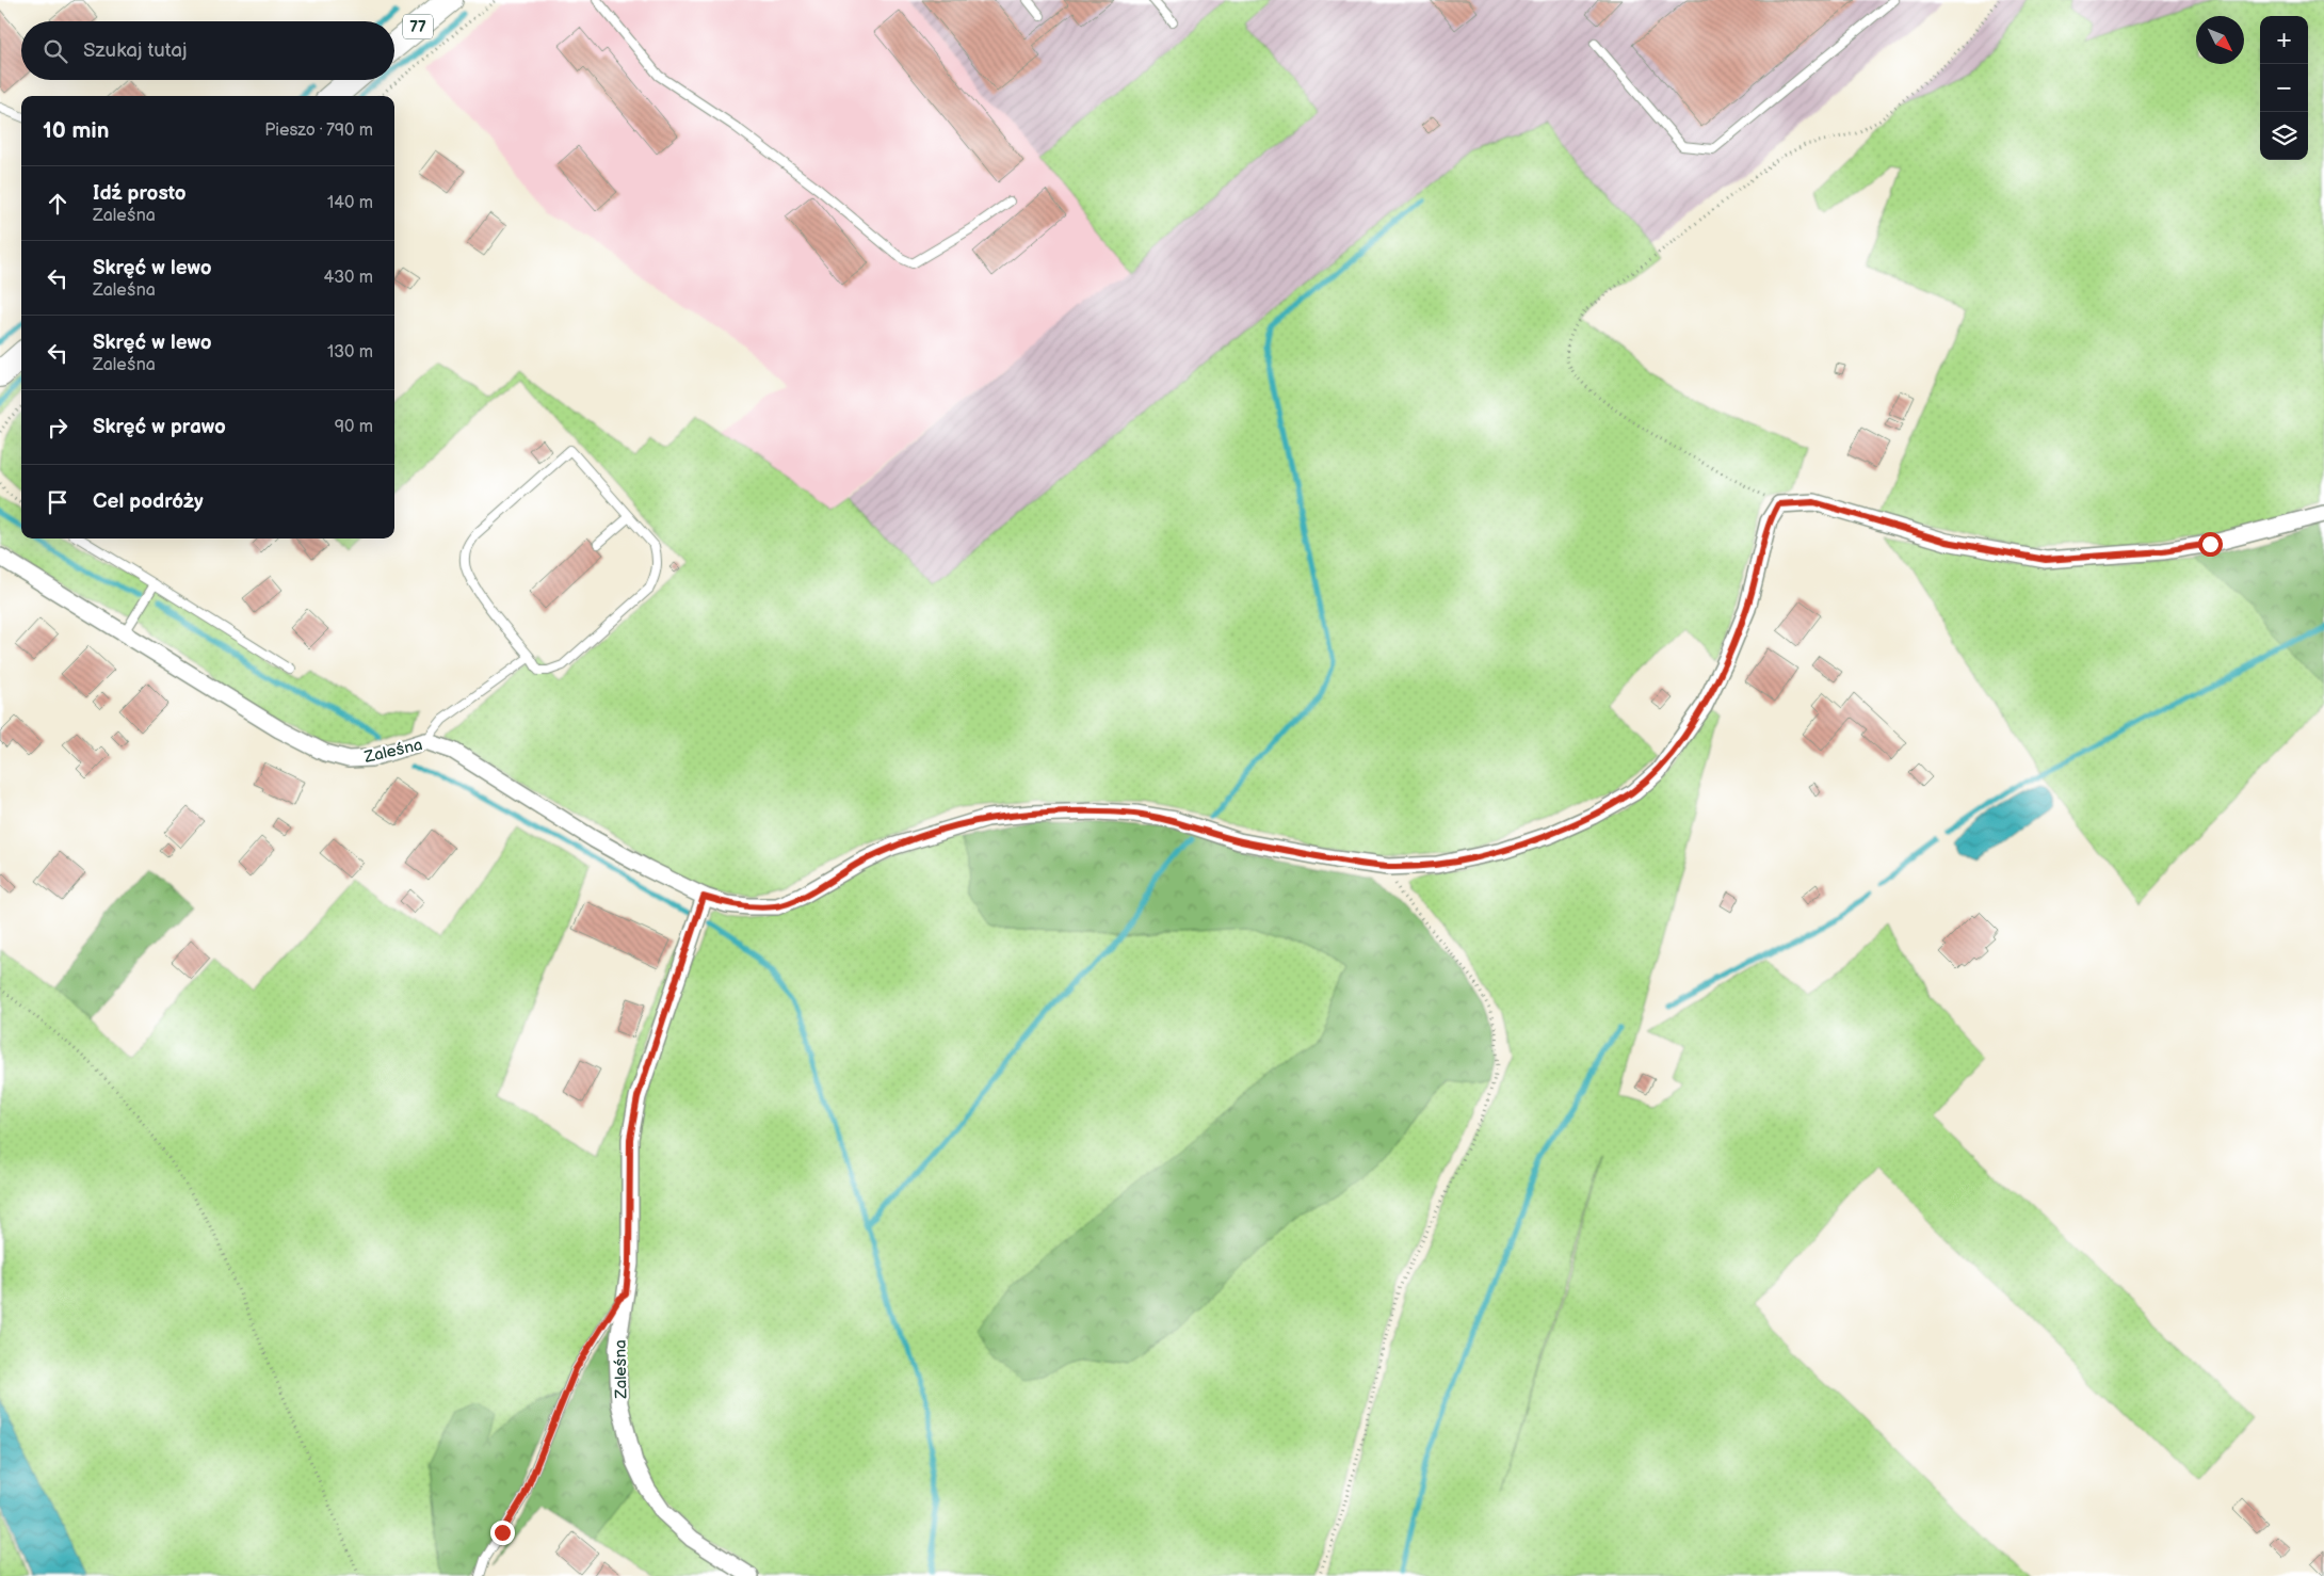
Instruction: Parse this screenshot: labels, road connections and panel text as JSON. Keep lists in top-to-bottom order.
{
  "streets": {
    "main road": ["77"],
    "street": ["Zaleśna"]
  },
  "north": "bottom right",
  "page": {
    "map_buttons": ["+", "−"],
    "search": "Szukaj tutaj",
    "heading": ["10 min", "Pieszo · 790 m"],
    "list": [
      ["Idź prosto", "Zaleśna", "140 m"],
      ["Skręć w lewo", "Zaleśna", "430 m"],
      ["Skręć w lewo", "Zaleśna", "130 m"],
      ["Skręć w prawo", "90 m"],
      "Cel podróży"
    ]
  }
}
